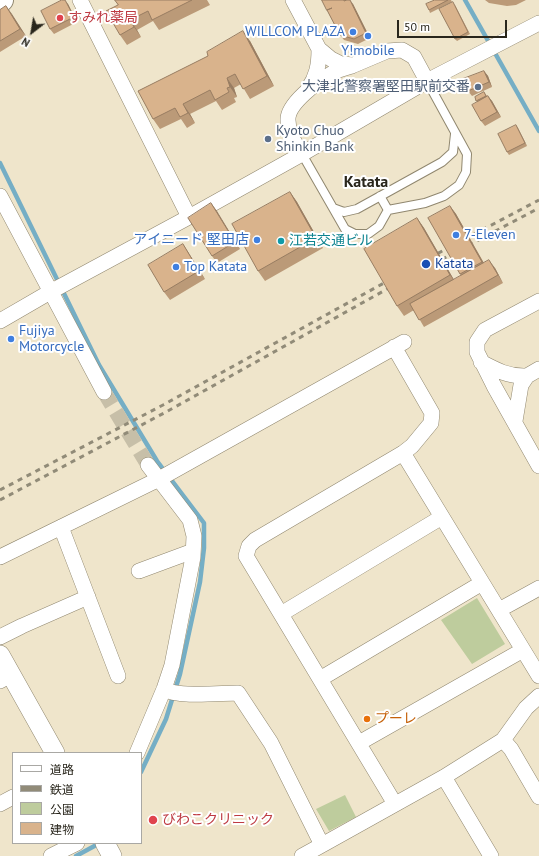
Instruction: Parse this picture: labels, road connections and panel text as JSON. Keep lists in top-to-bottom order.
{
  "districts": ["Katata"],
  "places": [
    "すみれ薬局",
    "WILLCOM PLAZA",
    "Y!mobile",
    "大津北警察署堅田駅前交番",
    "Kyoto Chuo Shinkin Bank",
    "7-Eleven",
    "アイニード 堅田店",
    "江若交通ビル",
    "Katata",
    "Top Katata",
    "Fujiya Motorcycle",
    "プーレ",
    "びわこクリニック"
  ],
  "legend": [
    "道路",
    "鉄道",
    "公園",
    "建物"
  ],
  "scale_bar": "50 m",
  "north": "bottom left"
}
